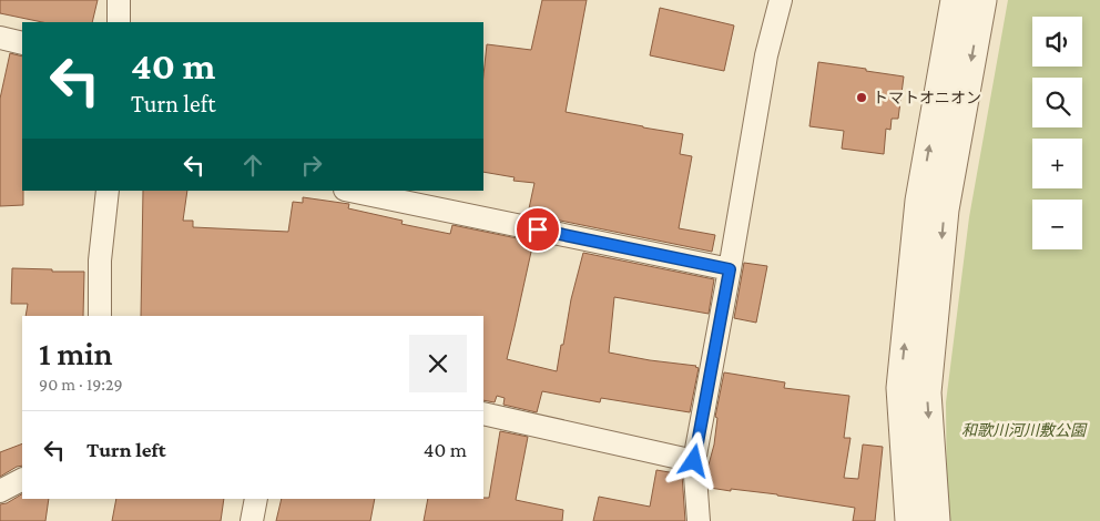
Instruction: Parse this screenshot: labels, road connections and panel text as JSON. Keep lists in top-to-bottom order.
{
  "parks": ["和歌川河川敷公園"],
  "places": ["トマトオニオン"],
  "page": {
    "map_buttons": ["+", "−"],
    "turn": ["40 m", "Turn left"],
    "heading": ["1 min", "90 m · 19:29"],
    "list": [
      {
        "name": "Turn left",
        "value": "40 m"
      }
    ]
  }
}
